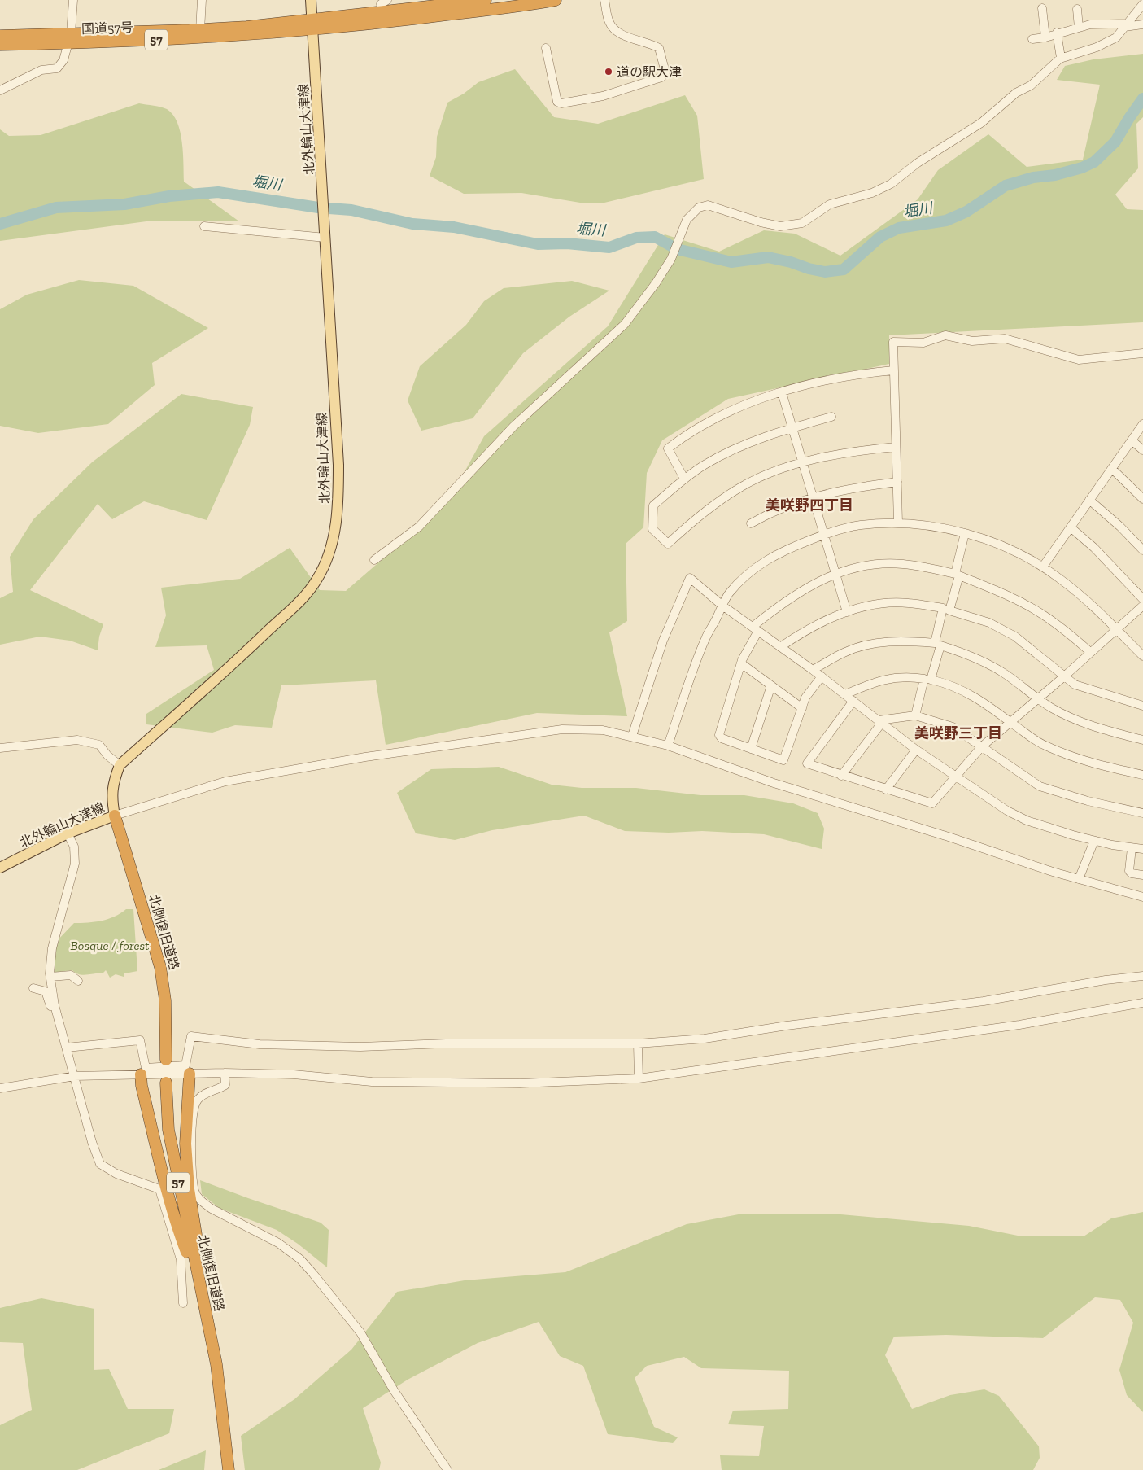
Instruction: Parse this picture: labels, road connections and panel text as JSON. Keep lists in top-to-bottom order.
{
  "streets": {
    "highway": ["国道57号", "57", "北側復旧道路"],
    "main road": ["北外輪山大津線"]
  },
  "crossings": [
    ["国道57号", "57"],
    ["国道57号", "北外輪山大津線"],
    ["57", "北外輪山大津線"],
    ["北外輪山大津線", "北側復旧道路"]
  ],
  "districts": ["美咲野四丁目", "美咲野三丁目"],
  "water": ["堀川"],
  "parks": ["Bosque / forest"],
  "places": ["道の駅大津"]
}
